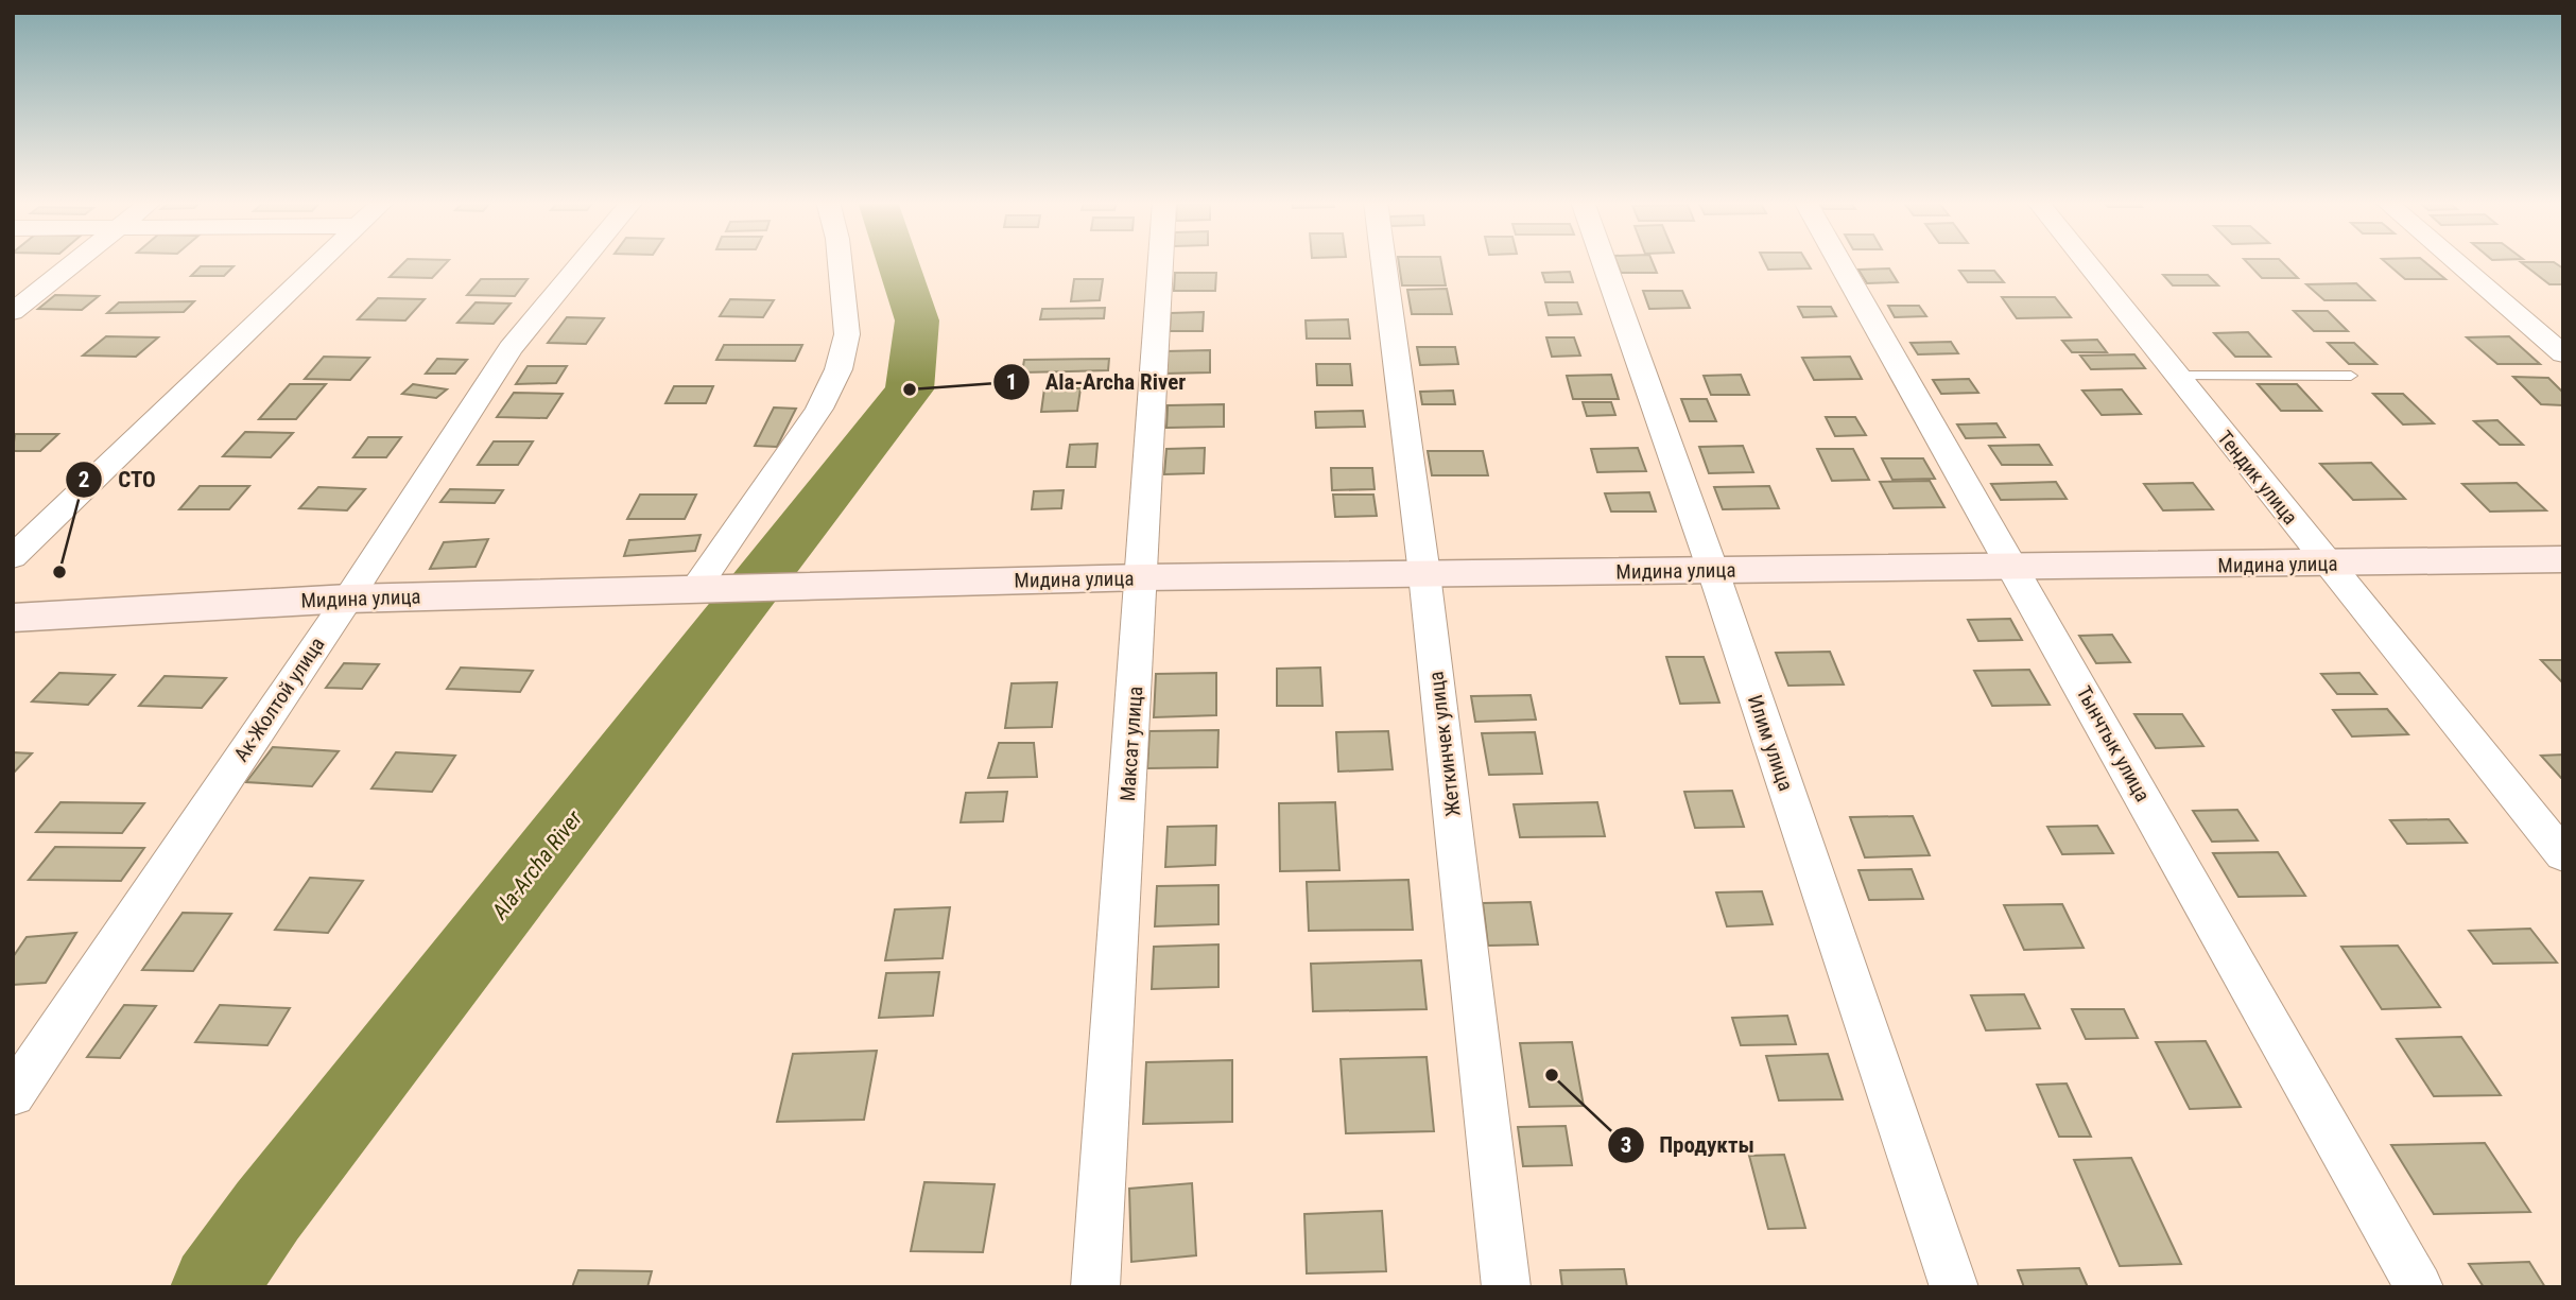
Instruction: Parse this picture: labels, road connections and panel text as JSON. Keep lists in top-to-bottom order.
{
  "streets": {
    "street": [
      "Тендик улица",
      "Мидина улица",
      "Ак-Жолтой улица",
      "Илим улица",
      "Максат улица",
      "Жеткинчек улица",
      "Тынчтык улица"
    ]
  },
  "crossings": [
    ["Тендик улица", "Мидина улица"],
    ["Мидина улица", "Ак-Жолтой улица"],
    ["Мидина улица", "Илим улица"],
    ["Мидина улица", "Максат улица"],
    ["Мидина улица", "Жеткинчек улица"],
    ["Мидина улица", "Тынчтык улица"]
  ],
  "water": ["Ala-Archa River"],
  "places": ["Ala-Archa River", "СТО", "Продукты"]
}
